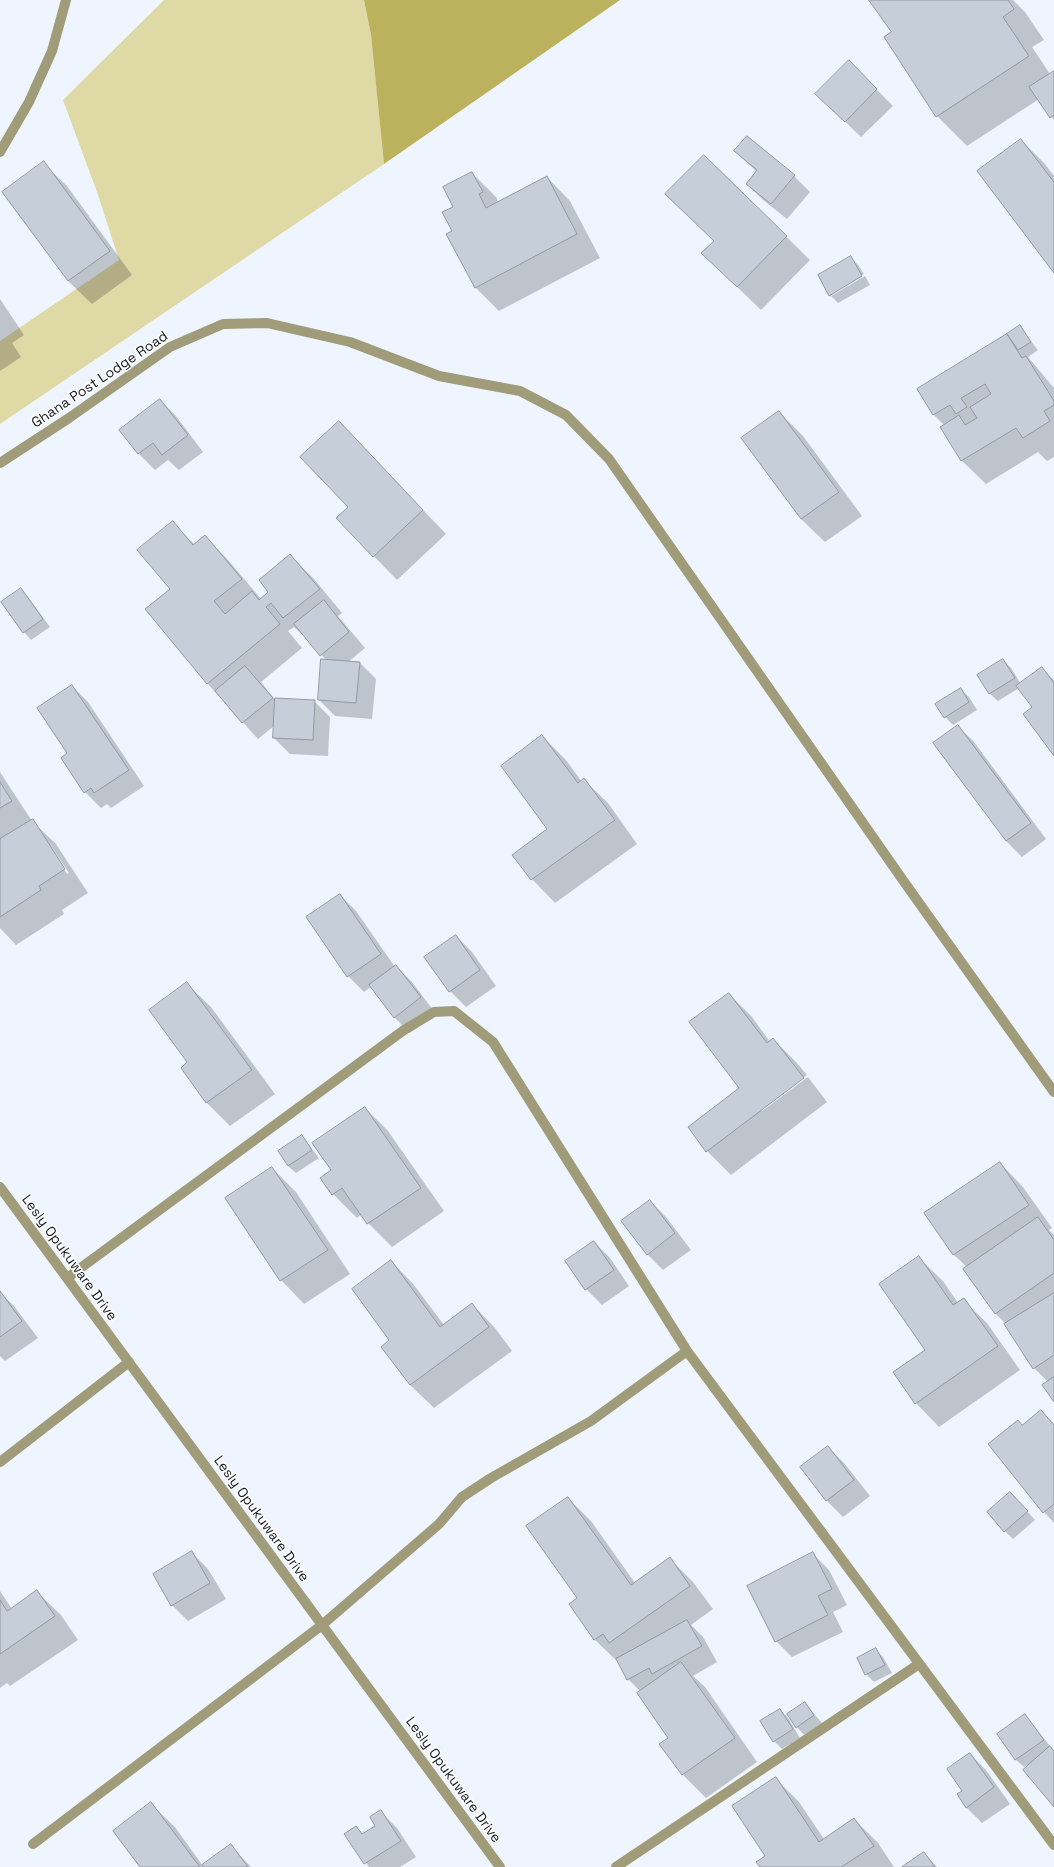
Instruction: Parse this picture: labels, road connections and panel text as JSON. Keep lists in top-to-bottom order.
{
  "streets": {
    "street": ["Ghana Post Lodge Road", "Lesly Opukuware Drive"]
  }
}
